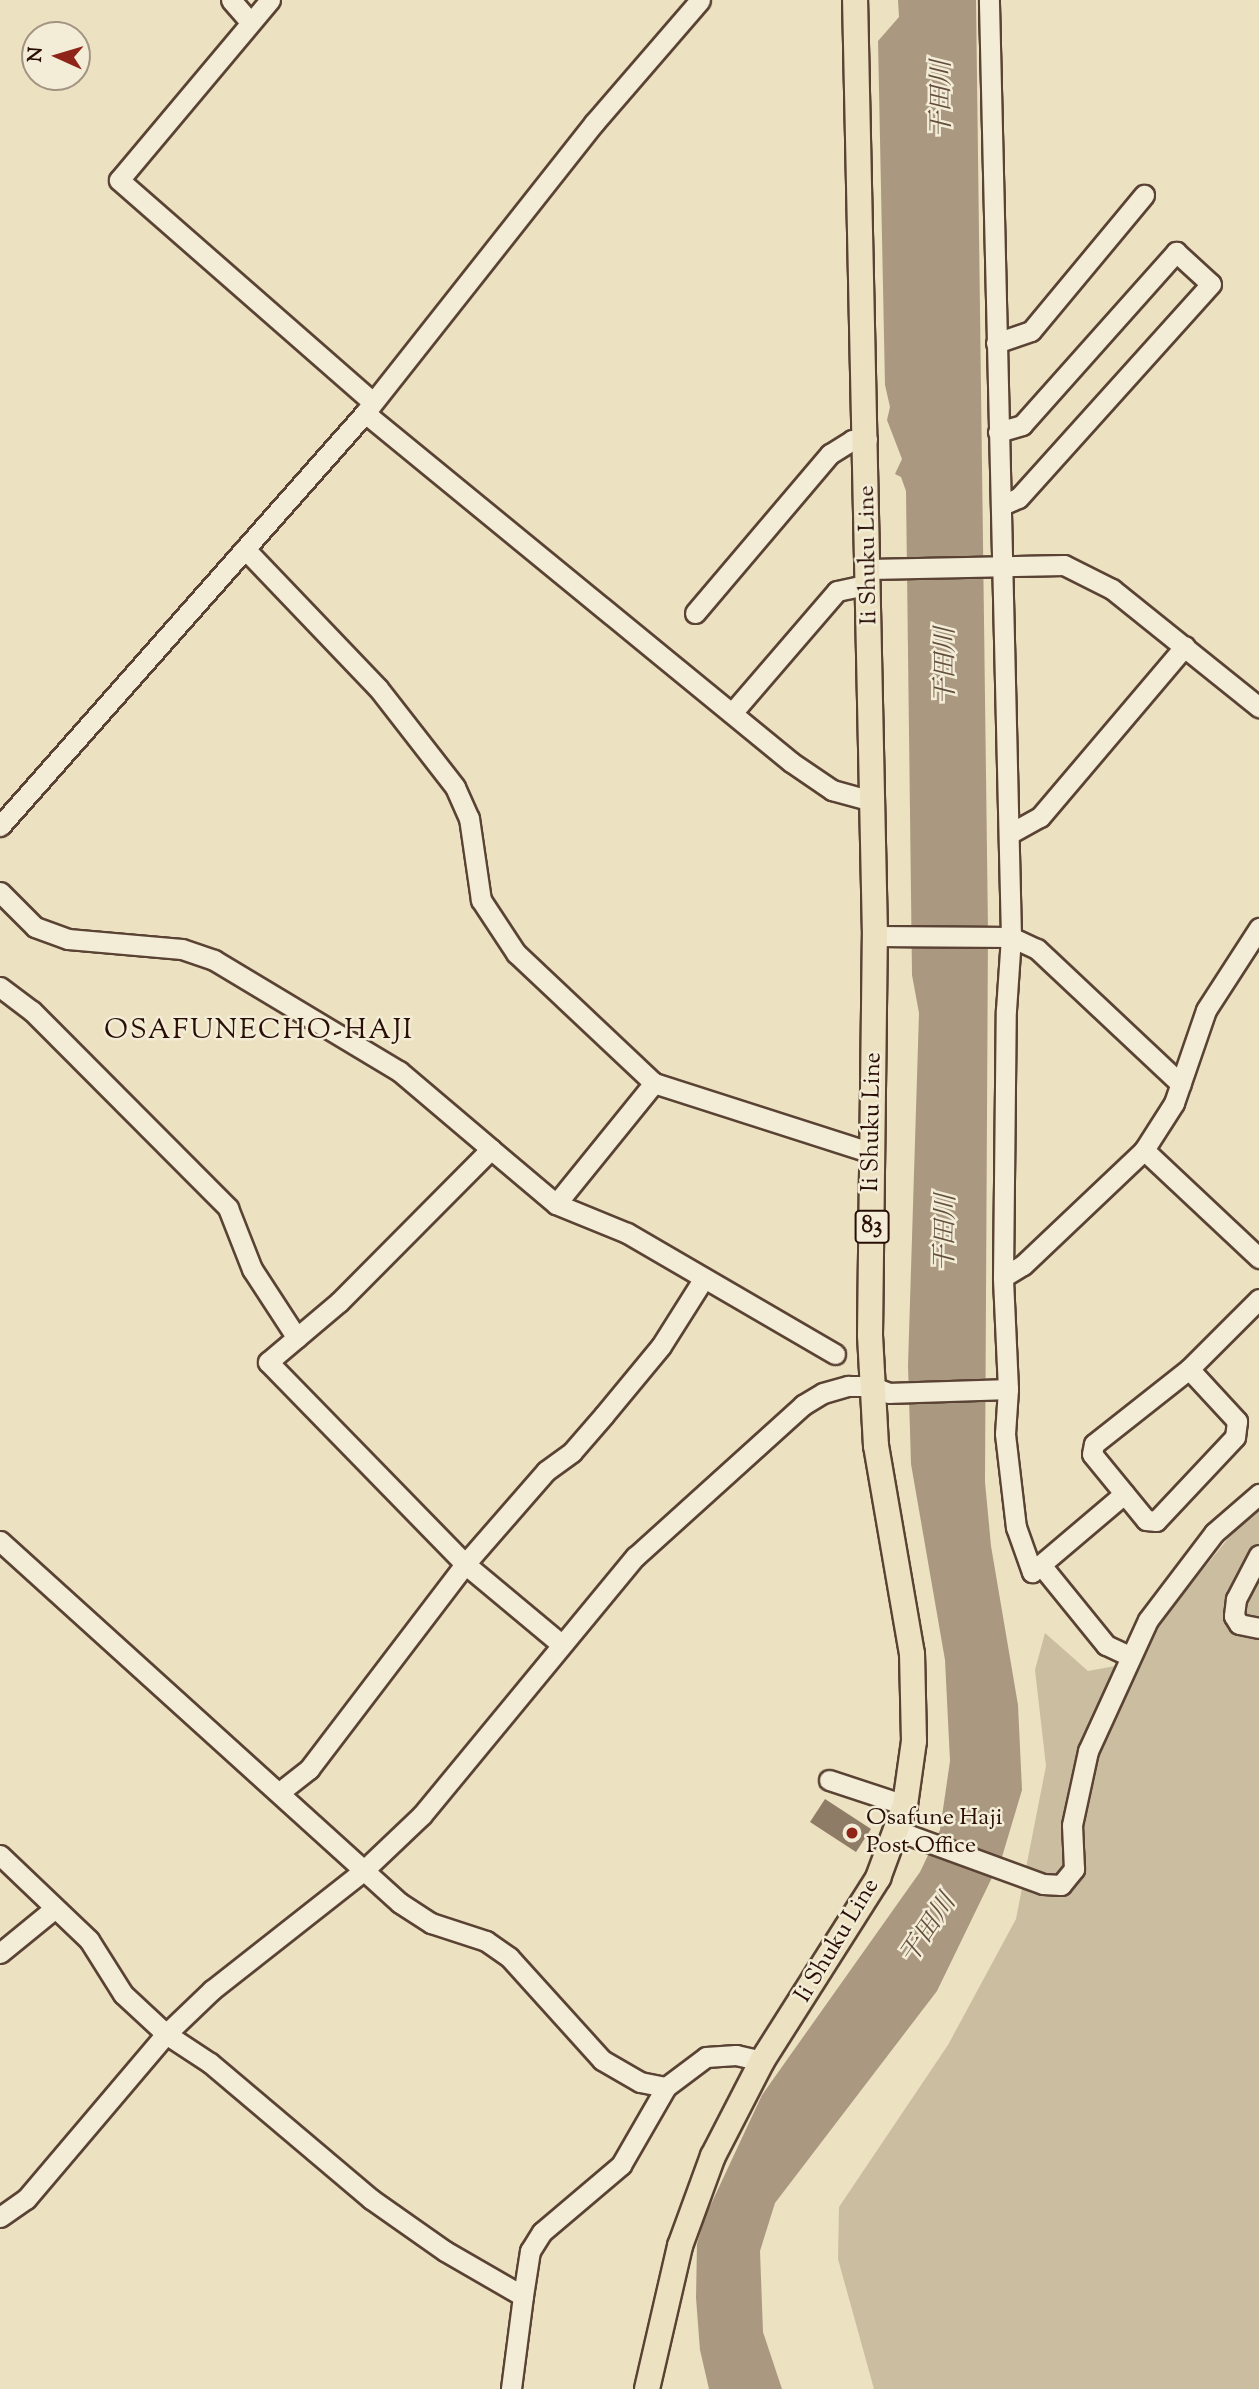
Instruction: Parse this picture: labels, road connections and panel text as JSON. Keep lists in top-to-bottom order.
{
  "streets": {
    "main road": ["Ii Shuku Line", "83"]
  },
  "districts": ["OSAFUNECHO-HAJI"],
  "water": ["干田川"],
  "places": ["Osafune Haji Post Office"],
  "north": "left"
}
